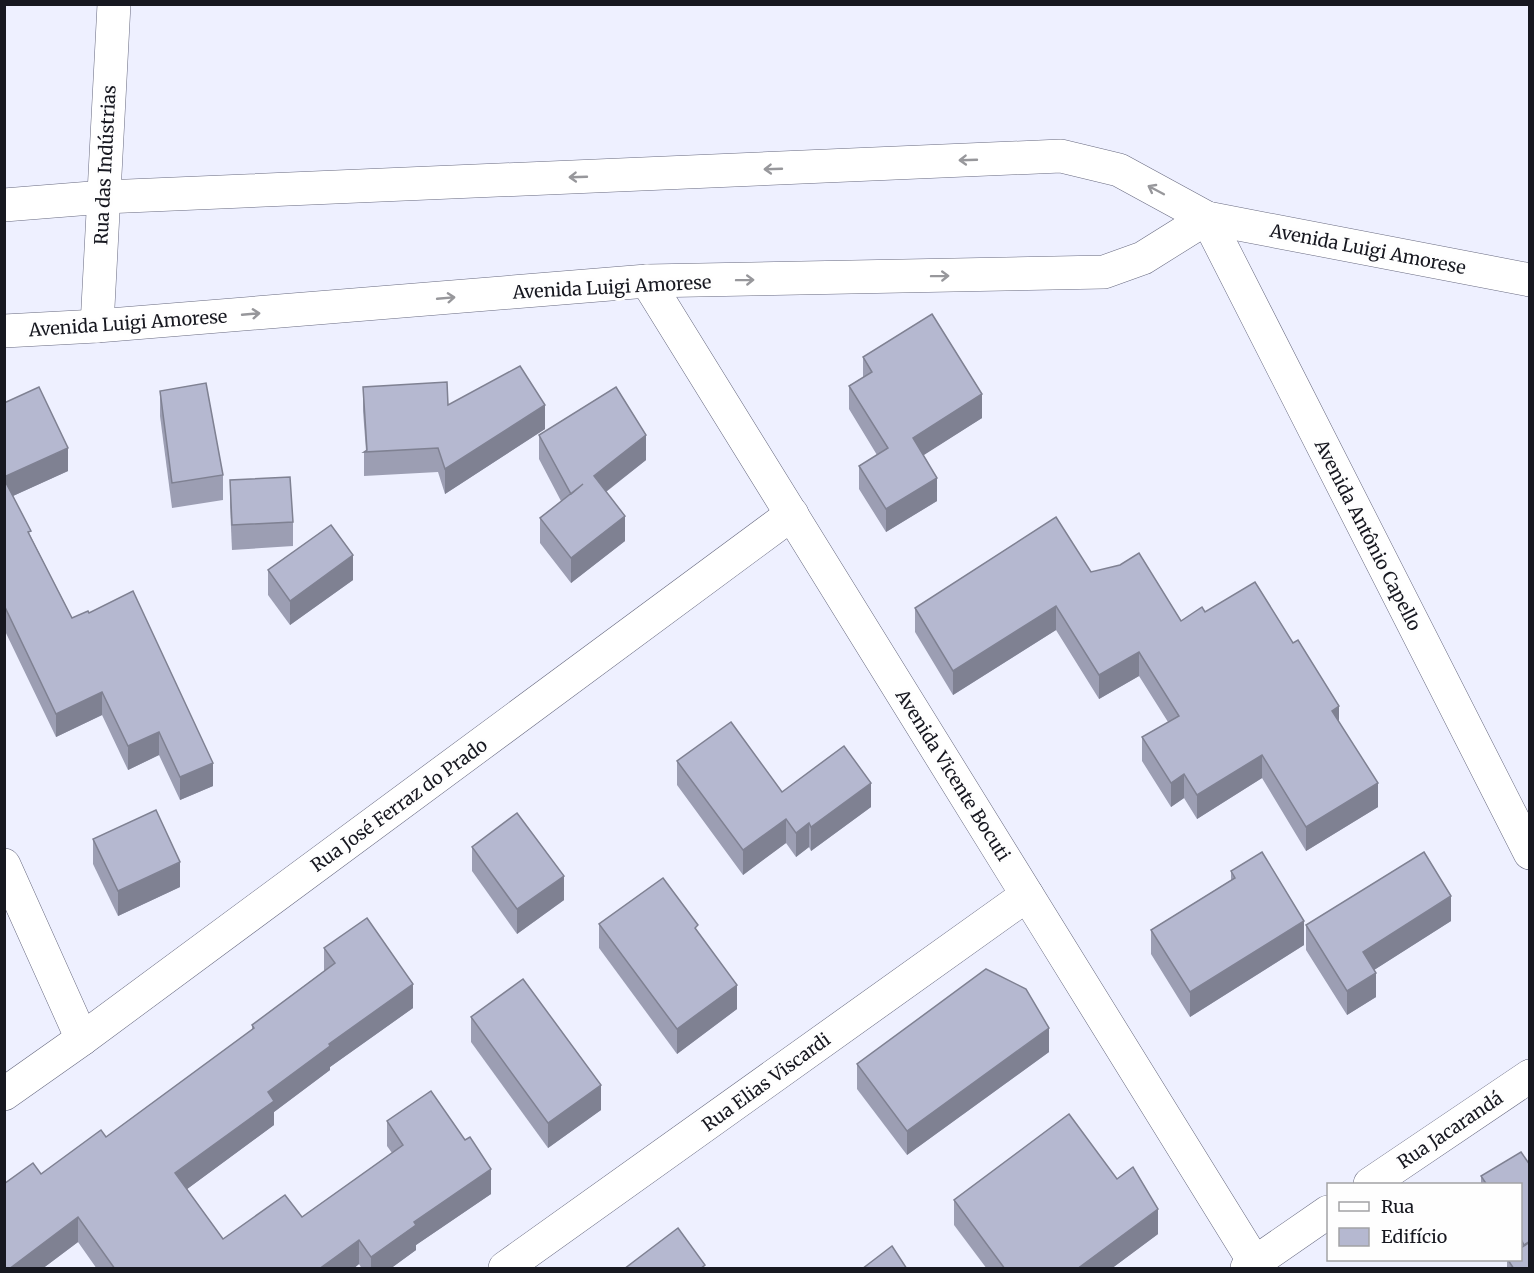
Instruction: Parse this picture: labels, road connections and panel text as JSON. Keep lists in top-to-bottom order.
{
  "streets": {
    "street": [
      "Rua das Indústrias",
      "Avenida Luigi Amorese",
      "Avenida Antônio Capello",
      "Avenida Vicente Bocuti",
      "Rua José Ferraz do Prado",
      "Rua Elias Viscardi",
      "Rua Jacarandá"
    ]
  },
  "crossings": [
    ["Rua das Indústrias", "Avenida Luigi Amorese"],
    ["Avenida Luigi Amorese", "Avenida Antônio Capello"],
    ["Avenida Luigi Amorese", "Avenida Vicente Bocuti"],
    ["Avenida Vicente Bocuti", "Rua José Ferraz do Prado"],
    ["Avenida Vicente Bocuti", "Rua Elias Viscardi"]
  ],
  "legend": ["Rua", "Edifício"]
}
